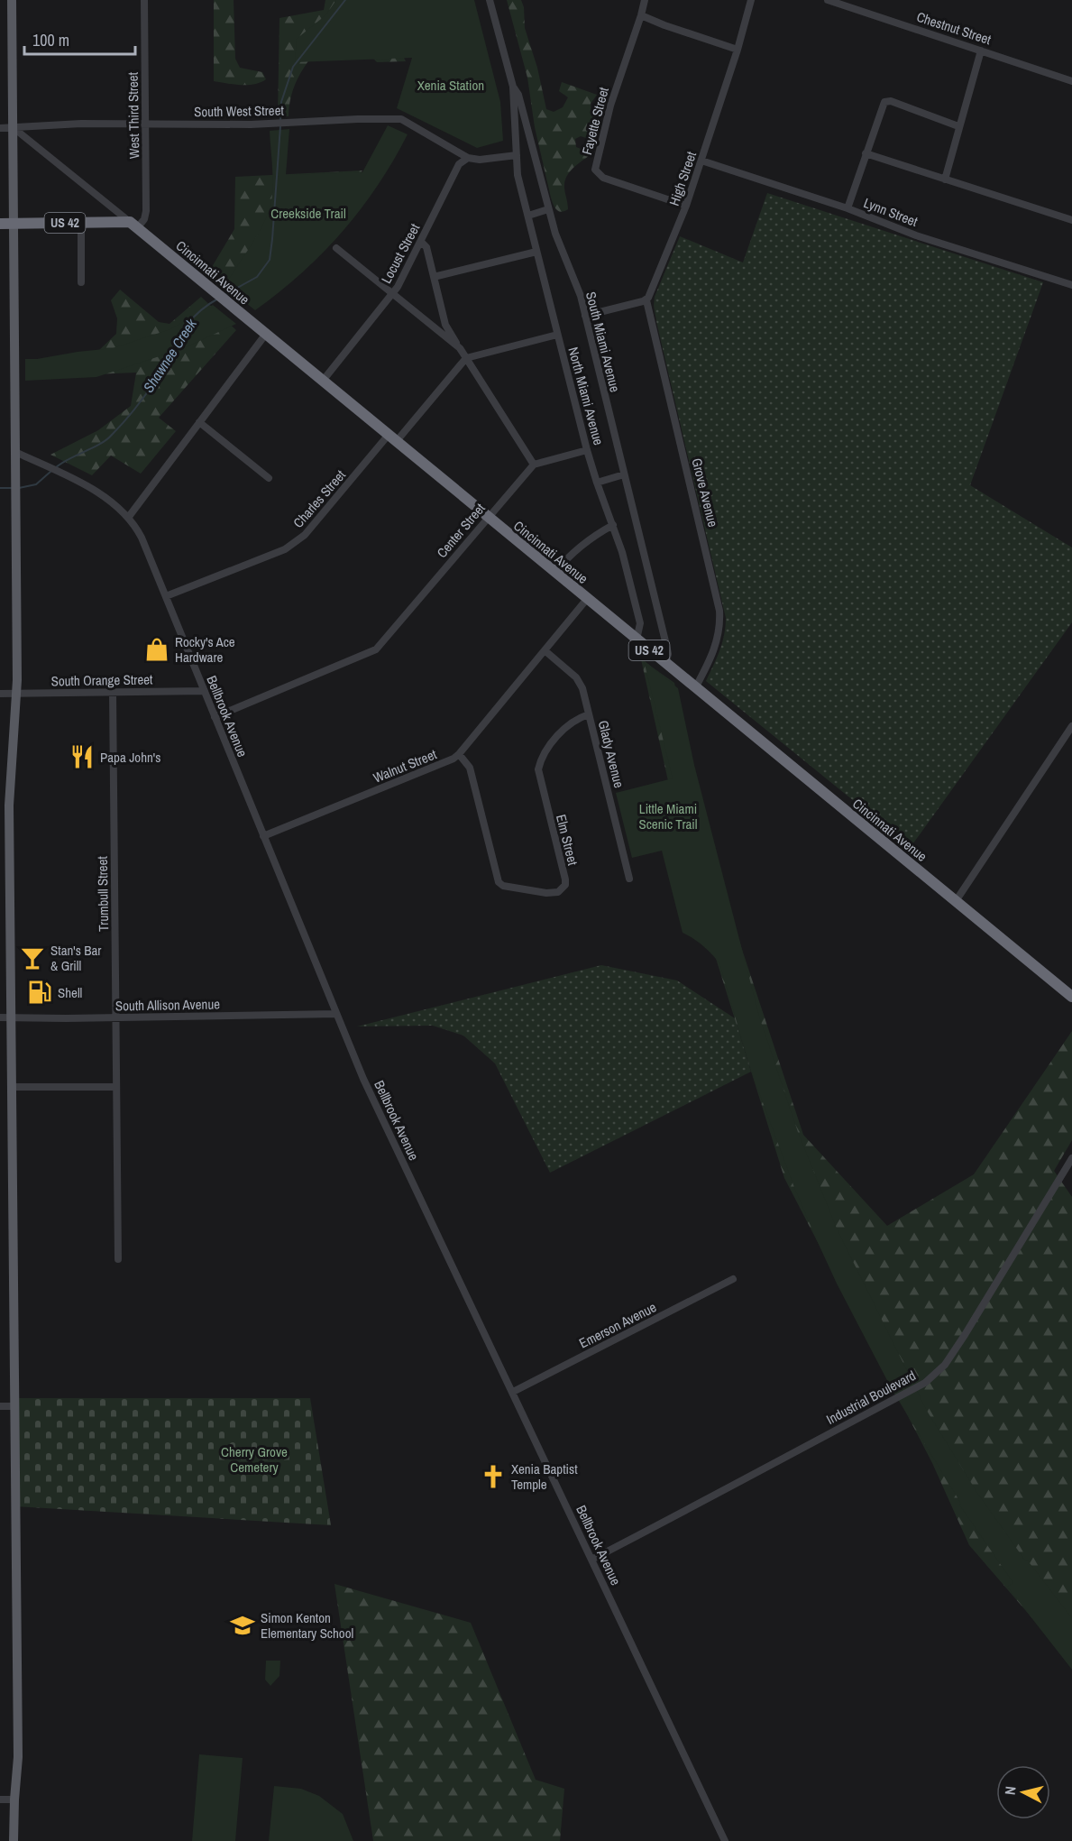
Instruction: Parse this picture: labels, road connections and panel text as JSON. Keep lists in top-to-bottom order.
{
  "streets": {
    "highway": ["US 42", "Cincinnati Avenue"],
    "street": [
      "Chestnut Street",
      "South West Street",
      "West Third Street",
      "Fayette Street",
      "High Street",
      "Lynn Street",
      "Locust Street",
      "South Miami Avenue",
      "North Miami Avenue",
      "Grove Avenue",
      "Charles Street",
      "Center Street",
      "South Orange Street",
      "Bellbrook Avenue",
      "Glady Avenue",
      "Walnut Street",
      "Elm Street",
      "Trumbull Street",
      "South Allison Avenue",
      "Emerson Avenue",
      "Industrial Boulevard"
    ]
  },
  "crossings": [
    ["South West Street", "West Third Street"],
    ["South West Street", "Locust Street"],
    ["South West Street", "Cincinnati Avenue"],
    ["West Third Street", "US 42"],
    ["West Third Street", "Cincinnati Avenue"],
    ["Fayette Street", "High Street"],
    ["High Street", "Lynn Street"],
    ["High Street", "Grove Avenue"],
    ["US 42", "Cincinnati Avenue"],
    ["Locust Street", "Cincinnati Avenue"],
    ["Cincinnati Avenue", "South Miami Avenue"],
    ["Cincinnati Avenue", "North Miami Avenue"],
    ["Cincinnati Avenue", "Grove Avenue"],
    ["Cincinnati Avenue", "Charles Street"],
    ["Cincinnati Avenue", "Center Street"],
    ["Cincinnati Avenue", "Walnut Street"],
    ["South Miami Avenue", "North Miami Avenue"],
    ["Charles Street", "Bellbrook Avenue"],
    ["Center Street", "Bellbrook Avenue"],
    ["South Orange Street", "Bellbrook Avenue"],
    ["South Orange Street", "Trumbull Street"],
    ["Bellbrook Avenue", "Walnut Street"],
    ["Bellbrook Avenue", "South Allison Avenue"],
    ["Bellbrook Avenue", "Emerson Avenue"],
    ["Bellbrook Avenue", "Industrial Boulevard"],
    ["Glady Avenue", "Walnut Street"],
    ["Glady Avenue", "Elm Street"],
    ["Walnut Street", "Elm Street"],
    ["Trumbull Street", "South Allison Avenue"]
  ],
  "water": ["Shawnee Creek"],
  "parks": [
    "Xenia Station",
    "Creekside Trail",
    "Little Miami Scenic Trail",
    "Cherry Grove Cemetery"
  ],
  "places": {
    "shop": ["Rocky's Ace Hardware"],
    "restaurant": ["Papa John's"],
    "bar": ["Stan's Bar & Grill"],
    "fuel station": ["Shell"],
    "church": ["Xenia Baptist Temple"],
    "school or university": ["Simon Kenton Elementary School"]
  },
  "scale_bar": "100 m",
  "north": "left"
}
